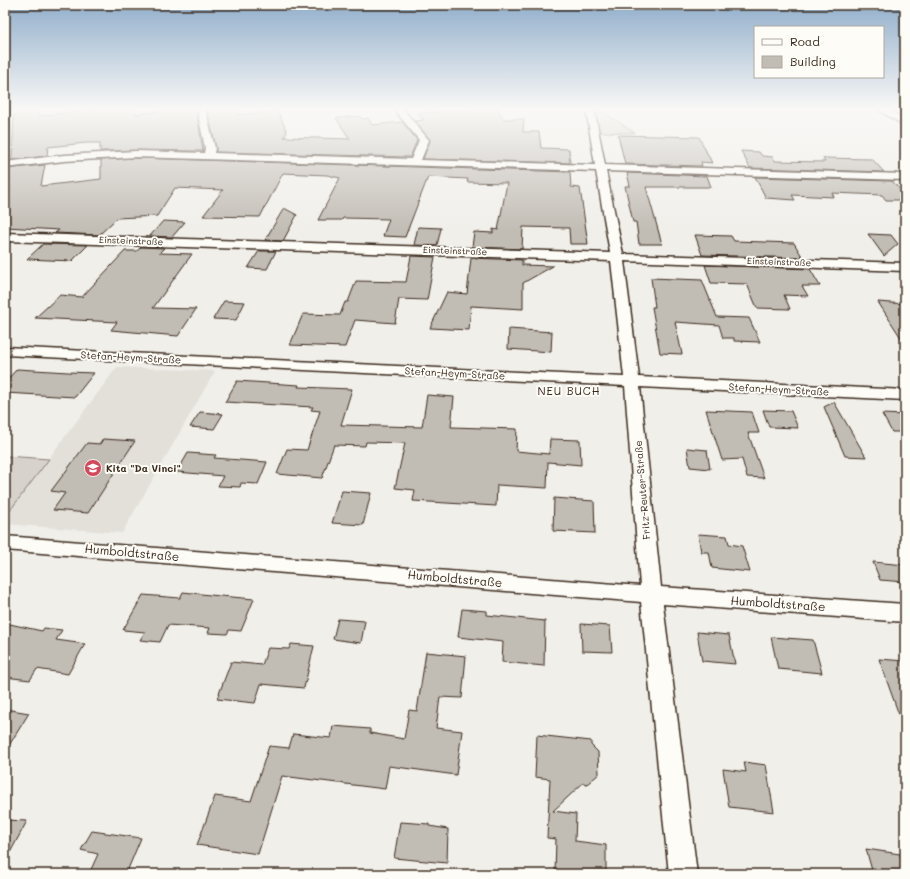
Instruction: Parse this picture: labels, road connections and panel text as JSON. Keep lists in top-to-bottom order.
{
  "streets": {
    "street": [
      "Einsteinstraße",
      "Stefan-Heym-Straße",
      "Fritz-Reuter-Straße",
      "Humboldtstraße"
    ]
  },
  "crossings": [
    ["Einsteinstraße", "Fritz-Reuter-Straße"],
    ["Stefan-Heym-Straße", "Fritz-Reuter-Straße"],
    ["Fritz-Reuter-Straße", "Humboldtstraße"]
  ],
  "districts": ["NEU BUCH"],
  "places": {
    "school or university": ["Kita \"Da Vinci\""]
  },
  "legend": ["Road", "Building"]
}
